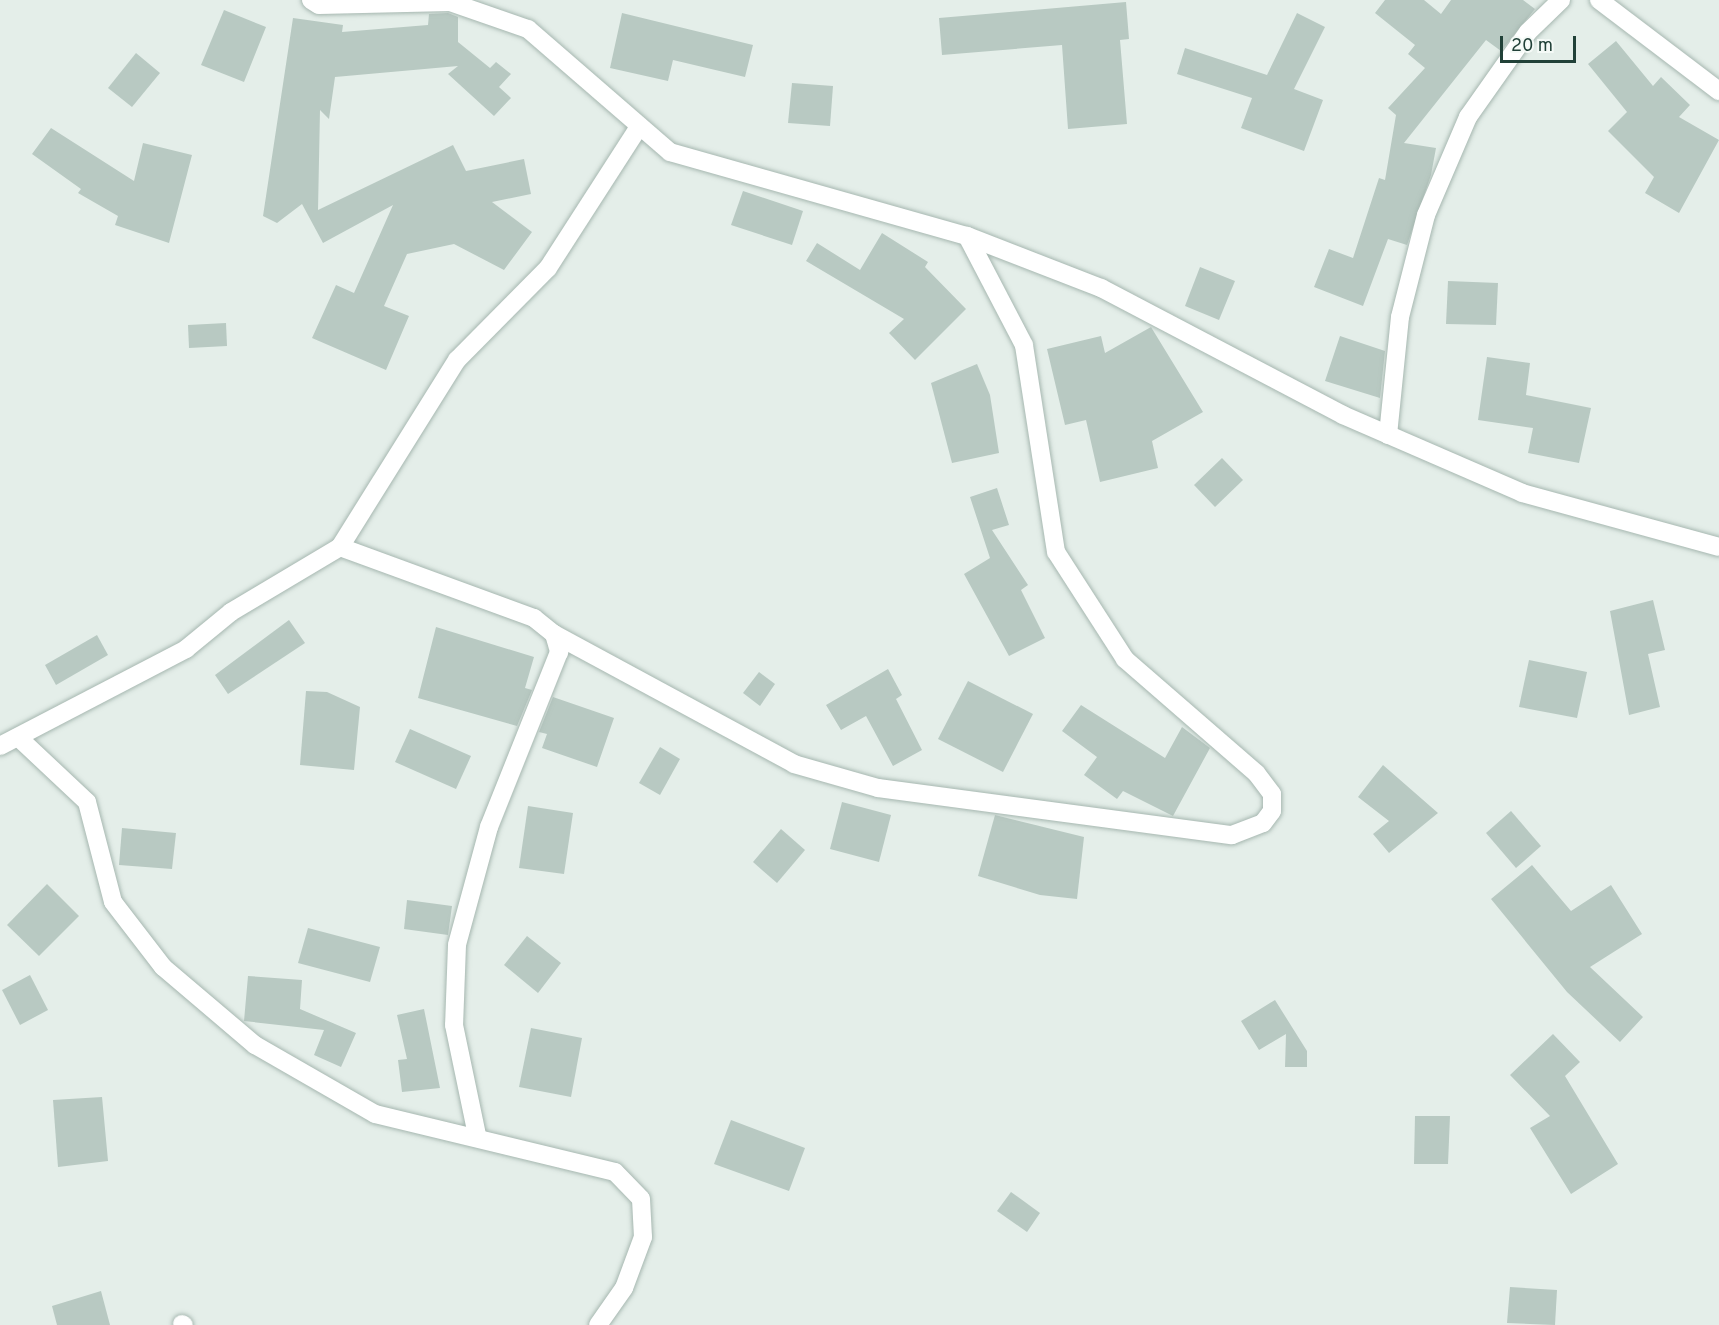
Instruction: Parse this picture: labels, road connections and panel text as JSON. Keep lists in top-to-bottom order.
{
  "scale_bar": "20 m"
}
